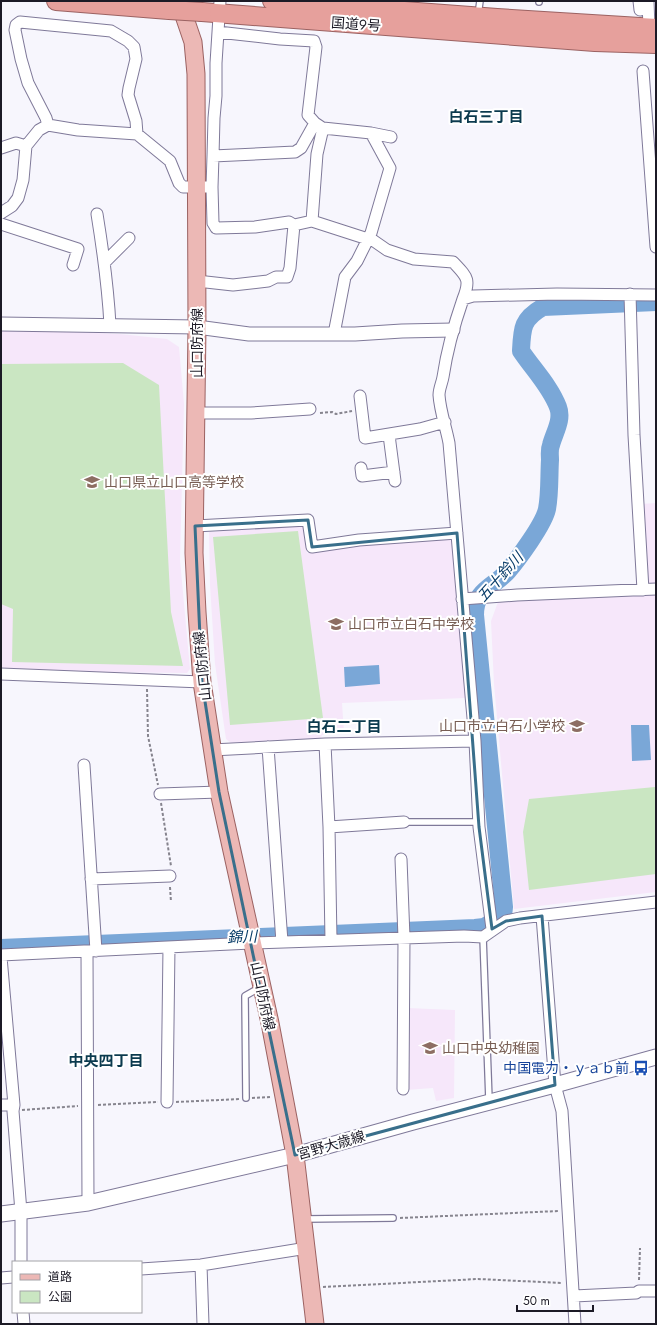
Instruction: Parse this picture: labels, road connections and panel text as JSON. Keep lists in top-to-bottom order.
{
  "streets": {
    "highway": ["国道9号"],
    "main road": ["山口防府線", "宮野大歳線"]
  },
  "crossings": [
    ["国道9号", "山口防府線"],
    ["山口防府線", "宮野大歳線"]
  ],
  "districts": ["白石三丁目", "白石二丁目", "中央四丁目"],
  "water": ["五十鈴川", "錦川"],
  "places": {
    "school or university": [
      "山口県立山口高等学校",
      "山口市立白石中学校",
      "山口市立白石小学校",
      "山口中央幼稚園"
    ],
    "bus stop": ["中国電力・ｙａｂ前"]
  },
  "legend": ["道路", "公園"],
  "scale_bar": "50 m"
}
